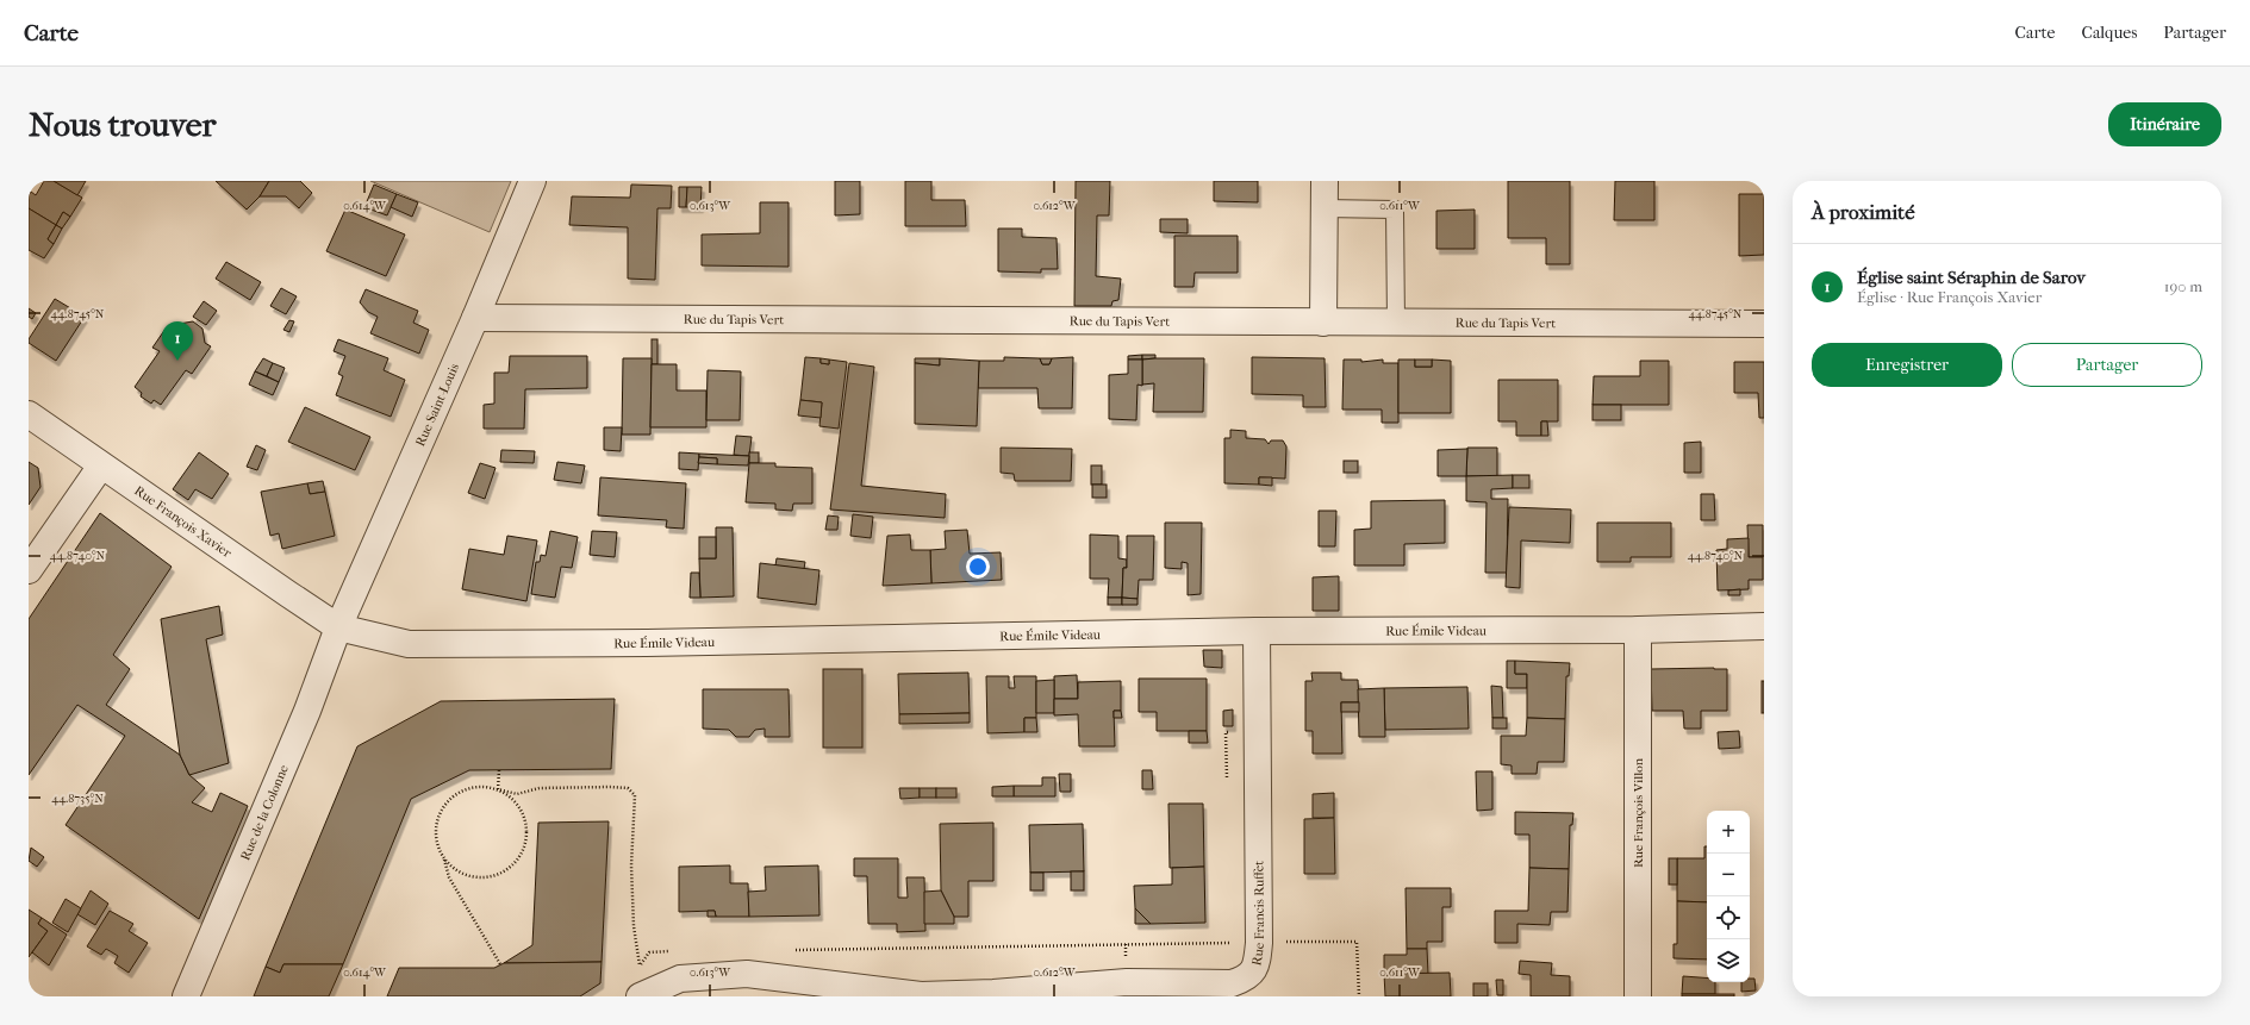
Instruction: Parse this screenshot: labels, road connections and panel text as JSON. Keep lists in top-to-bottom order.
{
  "streets": {
    "street": [
      "Rue du Tapis Vert",
      "Rue Saint-Louis",
      "Rue François Xavier",
      "Rue Émile Videau",
      "Rue de la Colonne",
      "Rue François Villon",
      "Rue Francis Ruffet"
    ]
  },
  "crossings": [
    ["Rue du Tapis Vert", "Rue Saint-Louis"],
    ["Rue Saint-Louis", "Rue François Xavier"],
    ["Rue Saint-Louis", "Rue Émile Videau"],
    ["Rue Saint-Louis", "Rue de la Colonne"],
    ["Rue François Xavier", "Rue Émile Videau"],
    ["Rue François Xavier", "Rue de la Colonne"],
    ["Rue Émile Videau", "Rue de la Colonne"],
    ["Rue Émile Videau", "Rue François Villon"],
    ["Rue Émile Videau", "Rue Francis Ruffet"]
  ],
  "page": {
    "header": "Carte",
    "nav": ["Carte", "Calques", "Partager"],
    "buttons": [
      "Itinéraire",
      ["Enregistrer", "Partager"]
    ],
    "title": "Nous trouver",
    "heading": "À proximité",
    "list": [
      {
        "mark": "1",
        "name": "Église saint Séraphin de Sarov",
        "note": "Église · Rue François Xavier",
        "value": "190 m"
      }
    ],
    "pins": "1",
    "map_buttons": ["+", "−"]
  },
  "coordinates": [
    "0.614°W",
    "0.613°W",
    "0.612°W",
    "0.611°W",
    "44.8745°N",
    "44.8740°N",
    "44.8735°N"
  ]
}
